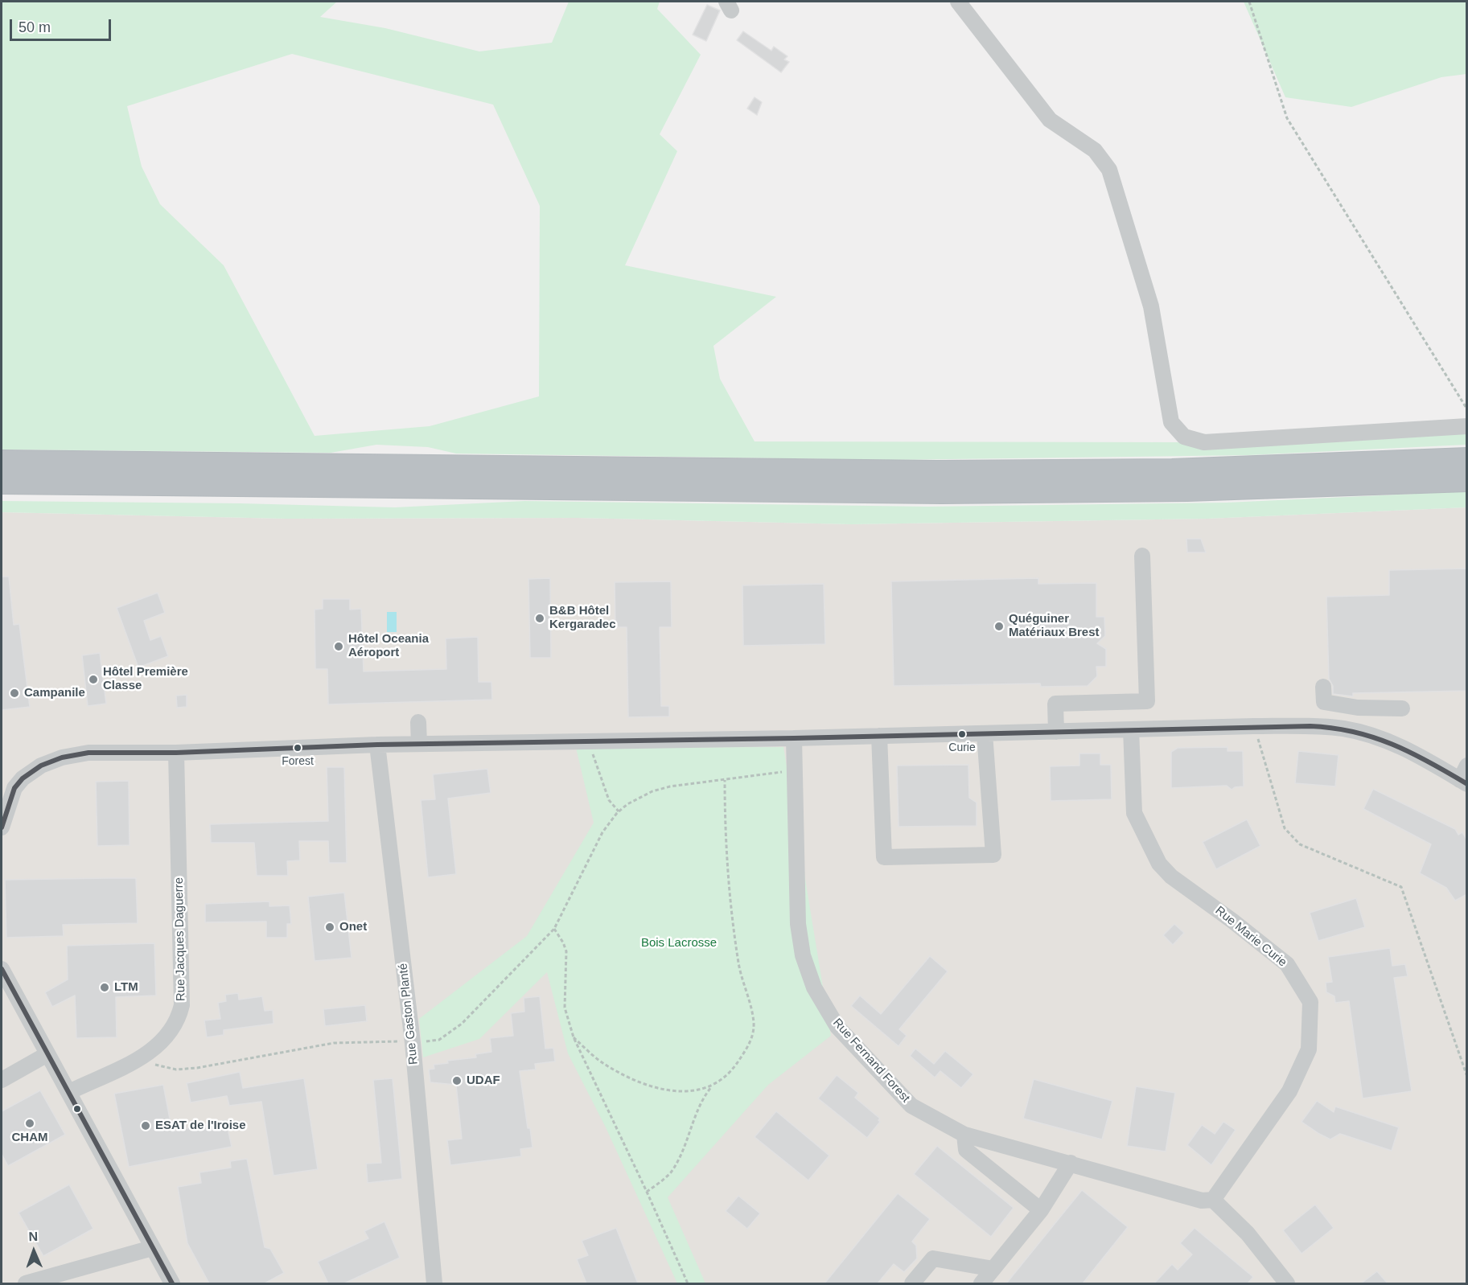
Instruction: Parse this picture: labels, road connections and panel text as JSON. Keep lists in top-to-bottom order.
{
  "streets": {
    "street": [
      "Rue Marie Curie",
      "Rue Jacques Daguerre",
      "Rue Gaston Planté",
      "Rue Fernand Forest"
    ]
  },
  "crossings": [
    ["Rue Marie Curie", "Rue Fernand Forest"]
  ],
  "parks": ["Bois Lacrosse"],
  "places": [
    "B&B Hôtel Kergaradec",
    "Quéguiner Matériaux Brest",
    "Hôtel Oceania Aéroport",
    "Hôtel Première Classe",
    "Campanile",
    "Curie",
    "Forest",
    "Onet",
    "LTM",
    "UDAF",
    "CHAM",
    "ESAT de l'Iroise"
  ],
  "scale_bar": "50 m",
  "north": "top"
}
